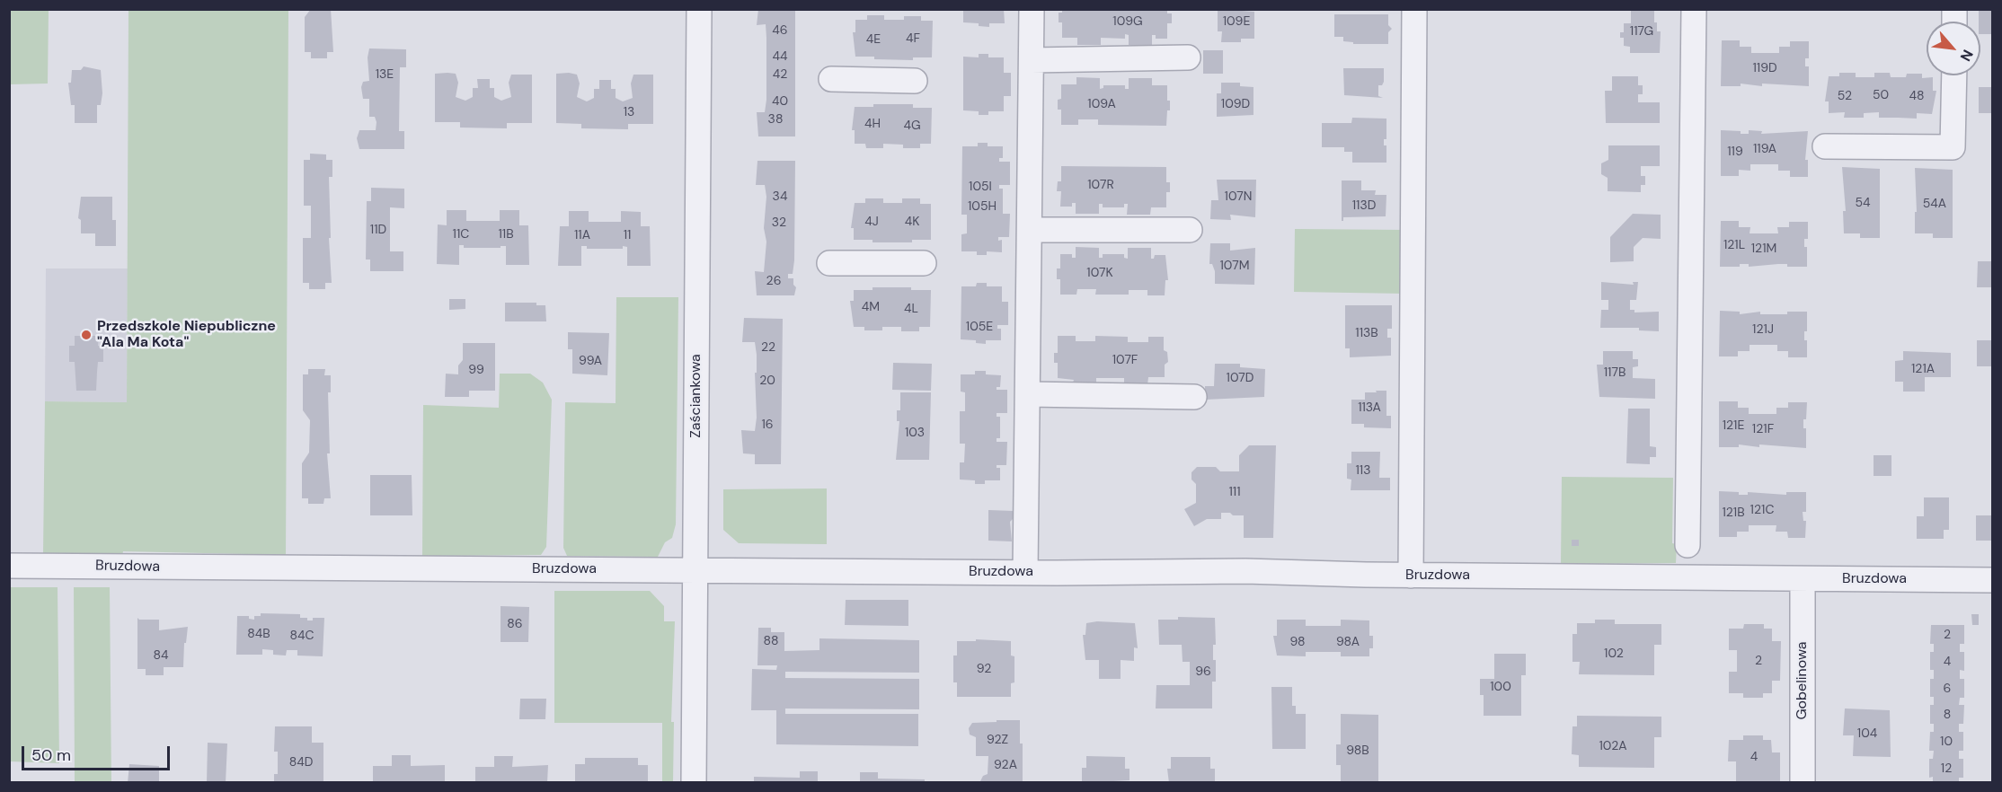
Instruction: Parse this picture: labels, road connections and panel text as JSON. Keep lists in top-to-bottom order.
{
  "streets": {
    "street": ["Zaściankowa", "Bruzdowa", "Gobelinowa"]
  },
  "crossings": [
    ["Zaściankowa", "Bruzdowa"],
    ["Bruzdowa", "Gobelinowa"]
  ],
  "places": ["Przedszkole Niepubliczne \"Ala Ma Kota\""],
  "house_numbers": [
    "109G",
    "109E",
    "46",
    "117G",
    "4F",
    "4E",
    "44",
    "119D",
    "13E",
    "42",
    "50",
    "52",
    "48",
    "40",
    "109A",
    "109D",
    "13",
    "38",
    "4H",
    "4G",
    "119A",
    "119",
    "107R",
    "105I",
    "34",
    "107N",
    "54",
    "54A",
    "113D",
    "105H",
    "4J",
    "4K",
    "32",
    "11D",
    "11C",
    "11B",
    "11A",
    "11",
    "121L",
    "121M",
    "107M",
    "107K",
    "26",
    "4M",
    "4L",
    "105E",
    "121J",
    "113B",
    "22",
    "107F",
    "99A",
    "121A",
    "99",
    "117B",
    "107D",
    "20",
    "113A",
    "16",
    "121E",
    "121F",
    "103",
    "113",
    "111",
    "121C",
    "121B",
    "86",
    "84B",
    "2",
    "84C",
    "88",
    "98",
    "98A",
    "102",
    "84",
    "2",
    "4",
    "92",
    "96",
    "100",
    "6",
    "8",
    "104",
    "92Z",
    "10",
    "102A",
    "98B",
    "4",
    "84D",
    "92A",
    "12"
  ],
  "scale_bar": "50 m",
  "north": "bottom right"
}
